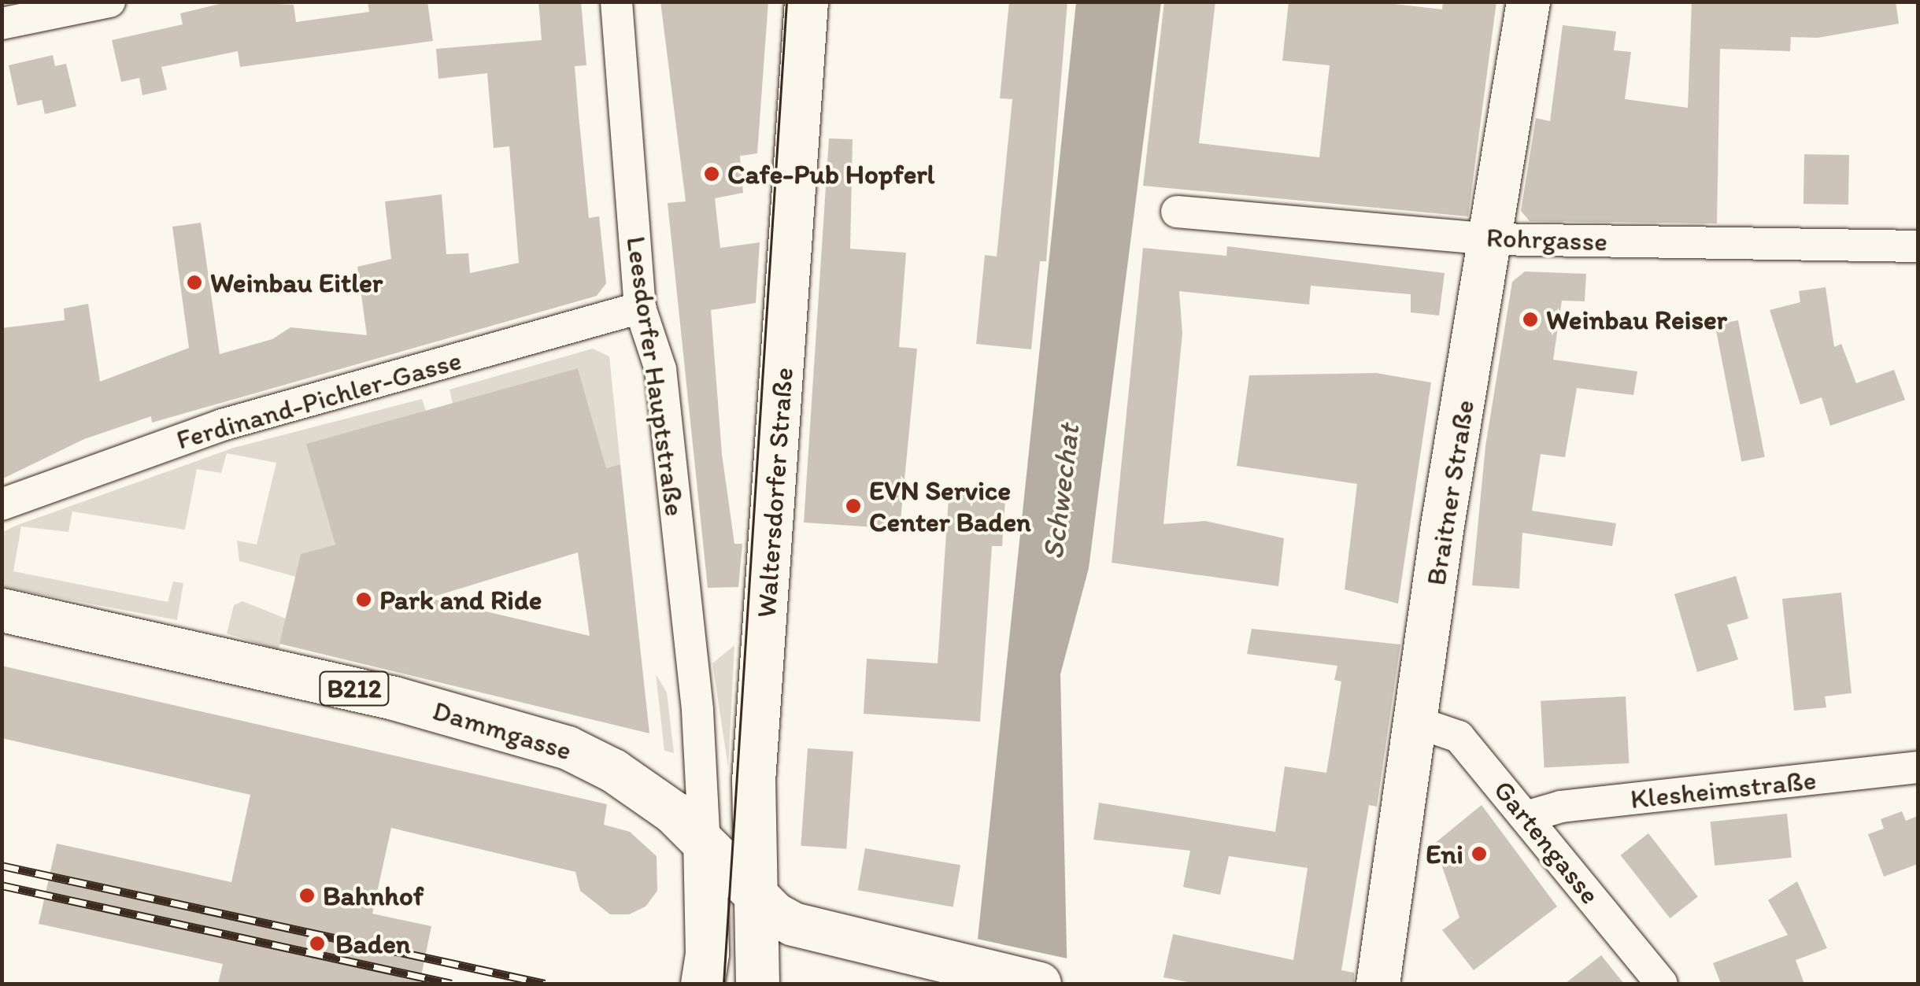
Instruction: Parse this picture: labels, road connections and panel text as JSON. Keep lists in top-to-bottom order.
{
  "streets": {
    "main road": [
      "Waltersdorfer Straße",
      "Braitner Straße",
      "B212",
      "Dammgasse"
    ],
    "street": [
      "Rohrgasse",
      "Leesdorfer Hauptstraße",
      "Ferdinand-Pichler-Gasse",
      "Klesheimstraße",
      "Gartengasse"
    ]
  },
  "crossings": [
    ["Rohrgasse", "Braitner Straße"],
    ["Leesdorfer Hauptstraße", "Ferdinand-Pichler-Gasse"],
    ["Leesdorfer Hauptstraße", "Dammgasse"],
    ["Waltersdorfer Straße", "Dammgasse"],
    ["Braitner Straße", "Gartengasse"],
    ["Klesheimstraße", "Gartengasse"]
  ],
  "water": ["Schwechat"],
  "places": [
    "Cafe-Pub Hopferl",
    "Weinbau Eitler",
    "Weinbau Reiser",
    "EVN Service Center Baden",
    "Park and Ride",
    "Eni",
    "Bahnhof",
    "Baden"
  ]
}
